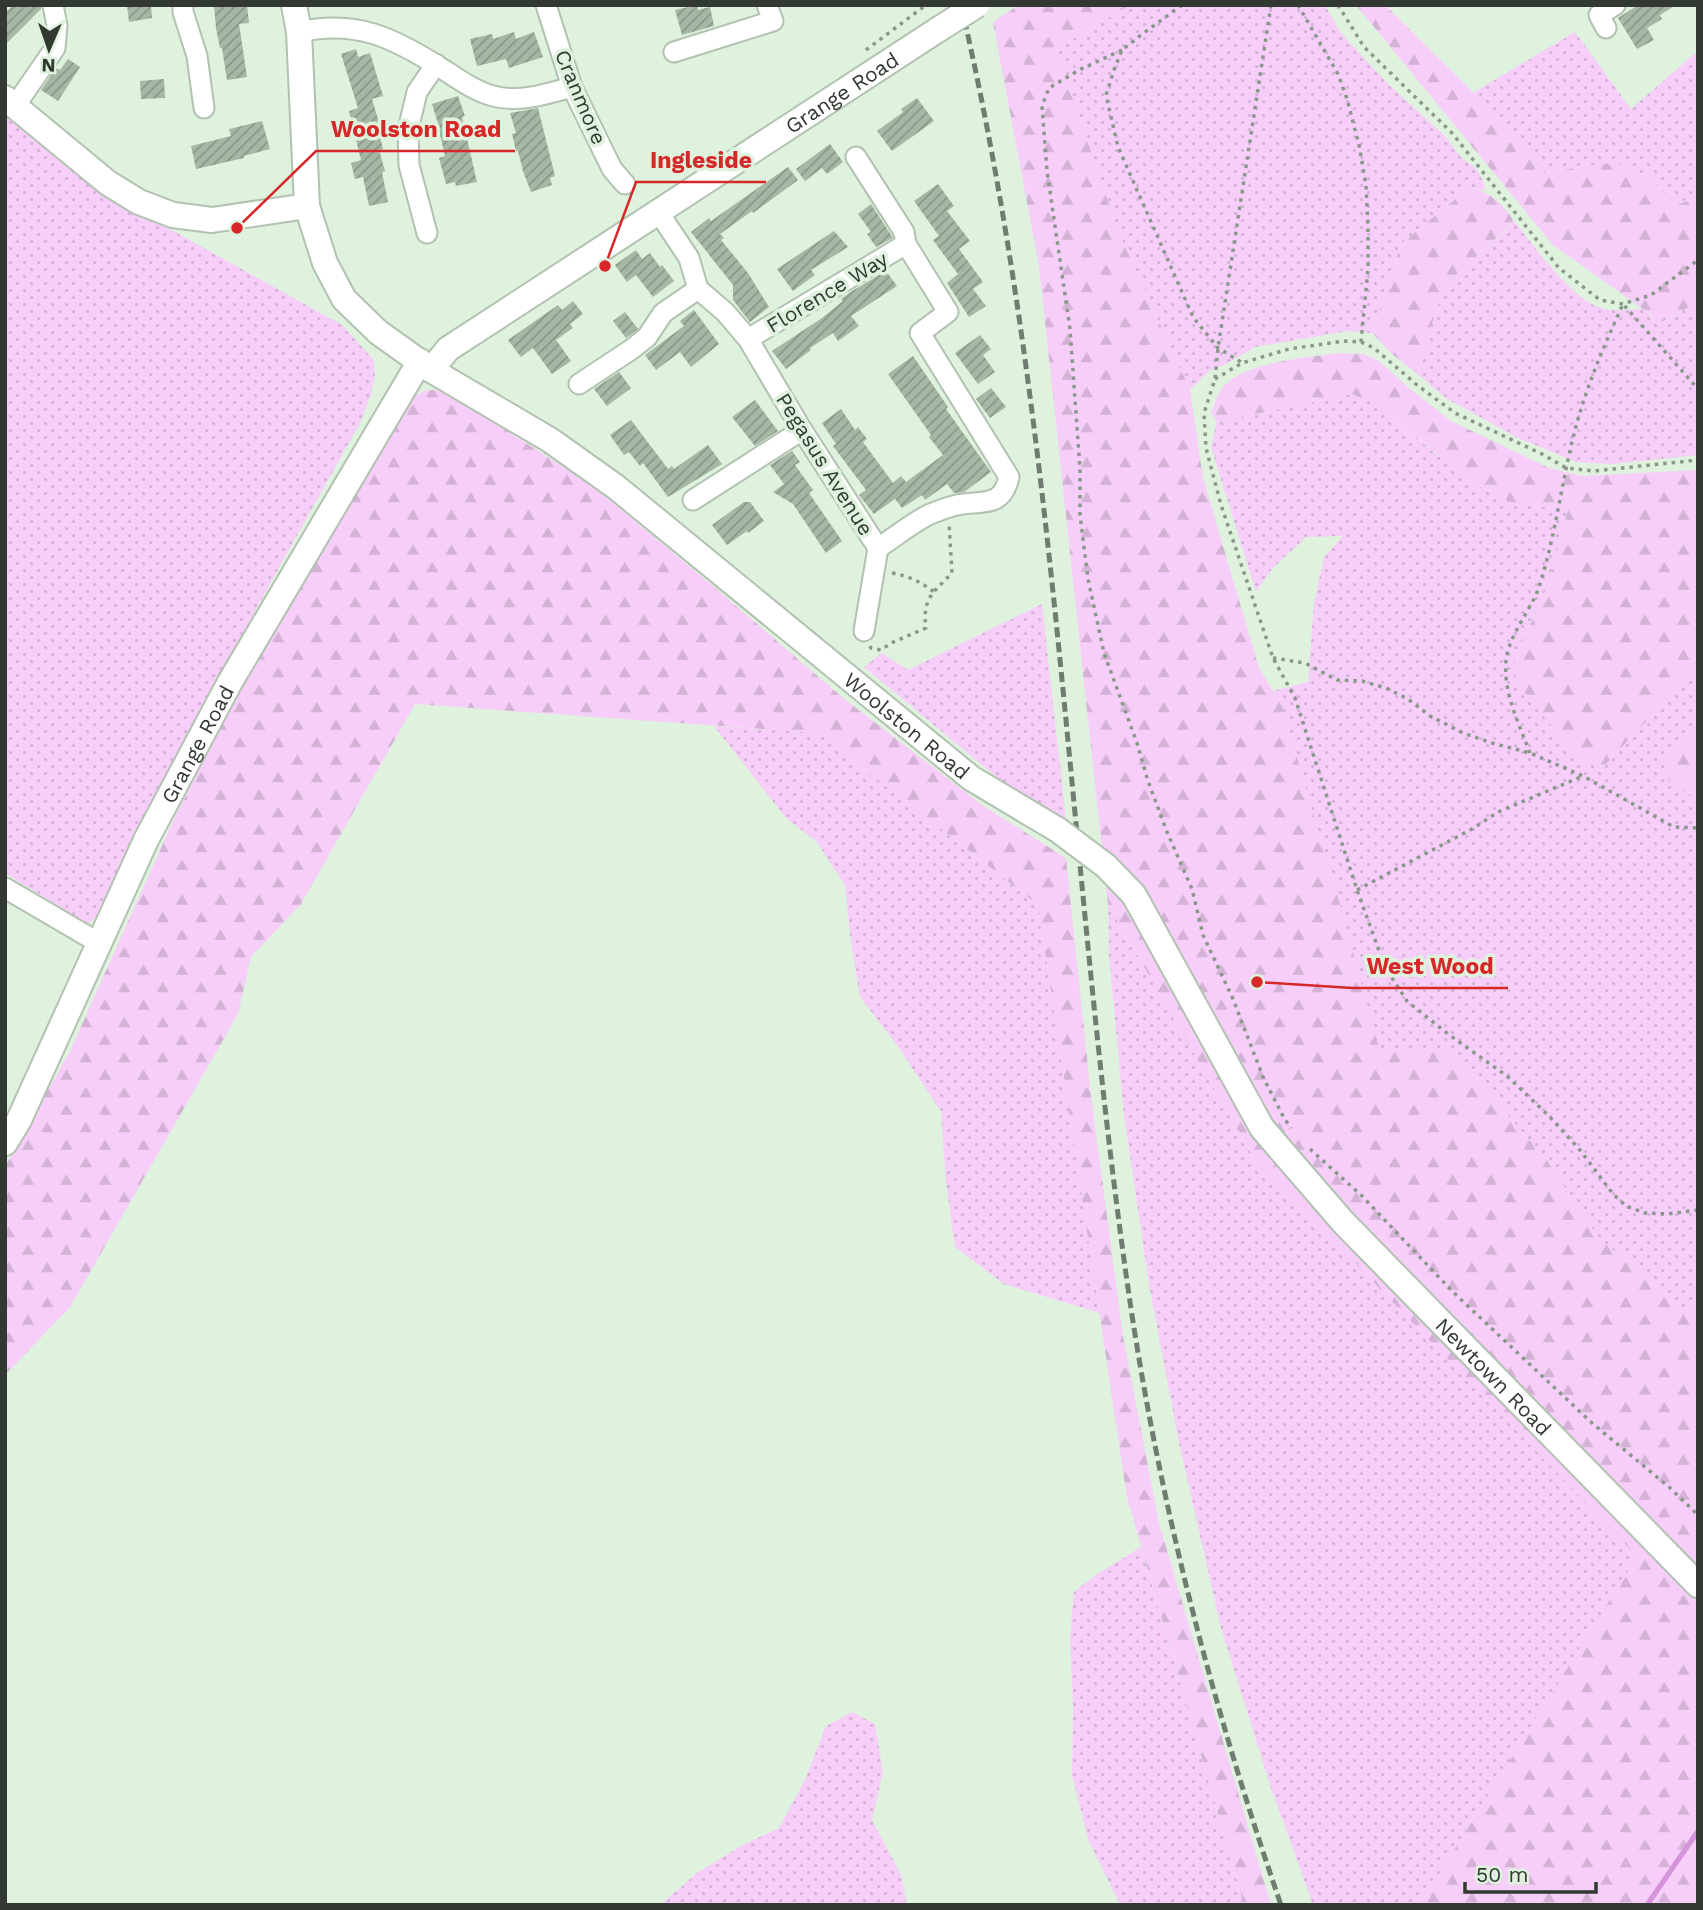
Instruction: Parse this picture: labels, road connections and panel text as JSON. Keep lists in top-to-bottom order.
{
  "streets": {
    "street": [
      "Grange Road",
      "Cranmore",
      "Florence Way",
      "Pegasus Avenue",
      "Woolston Road",
      "Newtown Road"
    ]
  },
  "crossings": [
    ["Grange Road", "Woolston Road"],
    ["Florence Way", "Pegasus Avenue"],
    ["Woolston Road", "Newtown Road"]
  ],
  "places": ["Woolston Road", "Ingleside", "West Wood"],
  "scale_bar": "50 m",
  "north": "bottom"
}
